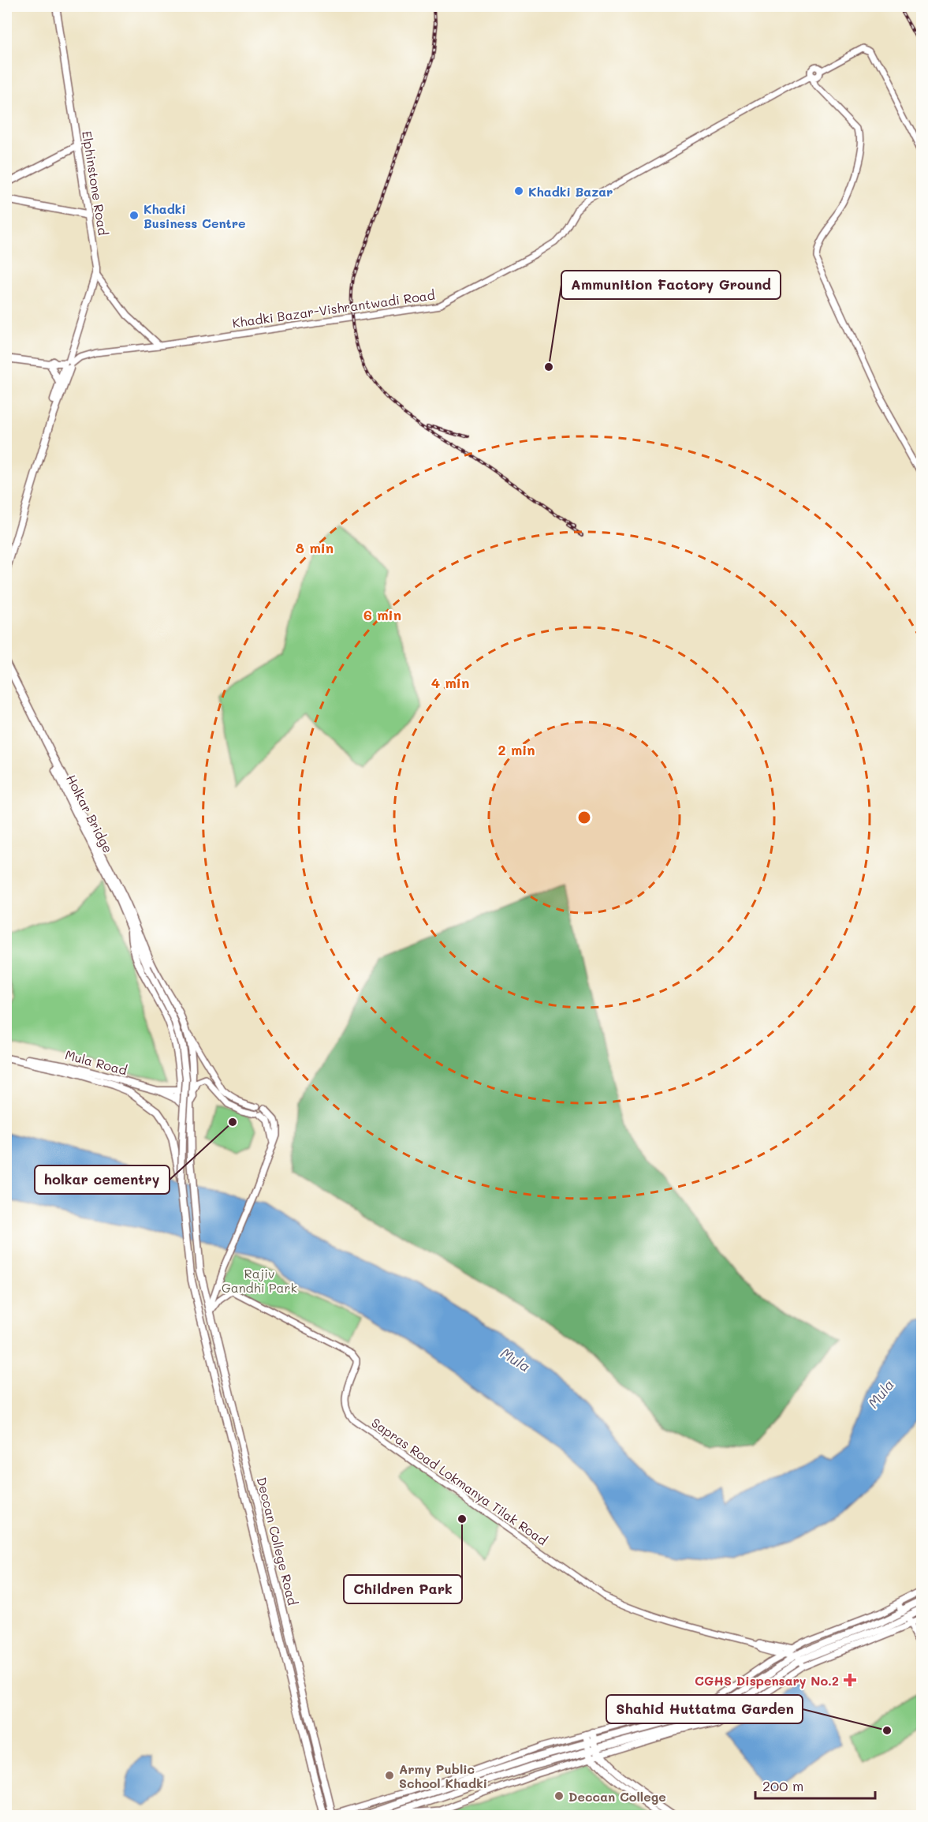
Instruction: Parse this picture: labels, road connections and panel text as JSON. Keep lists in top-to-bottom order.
{
  "streets": {
    "main road": [
      "Elphinstone Road",
      "Holkar Bridge",
      "Mula Road",
      "Deccan College Road"
    ],
    "street": ["Khadki Bazar-Vishrantwadi Road", "Sapras Road Lokmanya Tilak Road"]
  },
  "crossings": [
    ["Elphinstone Road", "Khadki Bazar-Vishrantwadi Road"],
    ["Holkar Bridge", "Deccan College Road"],
    ["Mula Road", "Deccan College Road"]
  ],
  "water": ["Mula"],
  "parks": ["Rajiv Gandhi Park"],
  "places": {
    "other": [
      "Khadki Bazar",
      "Khadki Business Centre",
      "Ammunition Factory Ground",
      "holkar cementry",
      "Children Park",
      "Shahid Huttatma Garden",
      "Army Public School Khadki",
      "Deccan College"
    ],
    "health": ["CGHS Dispensary No.2"]
  },
  "scale_bar": "200 m",
  "rings": [
    "8 min",
    "6 min",
    "4 min",
    "2 min"
  ]
}
